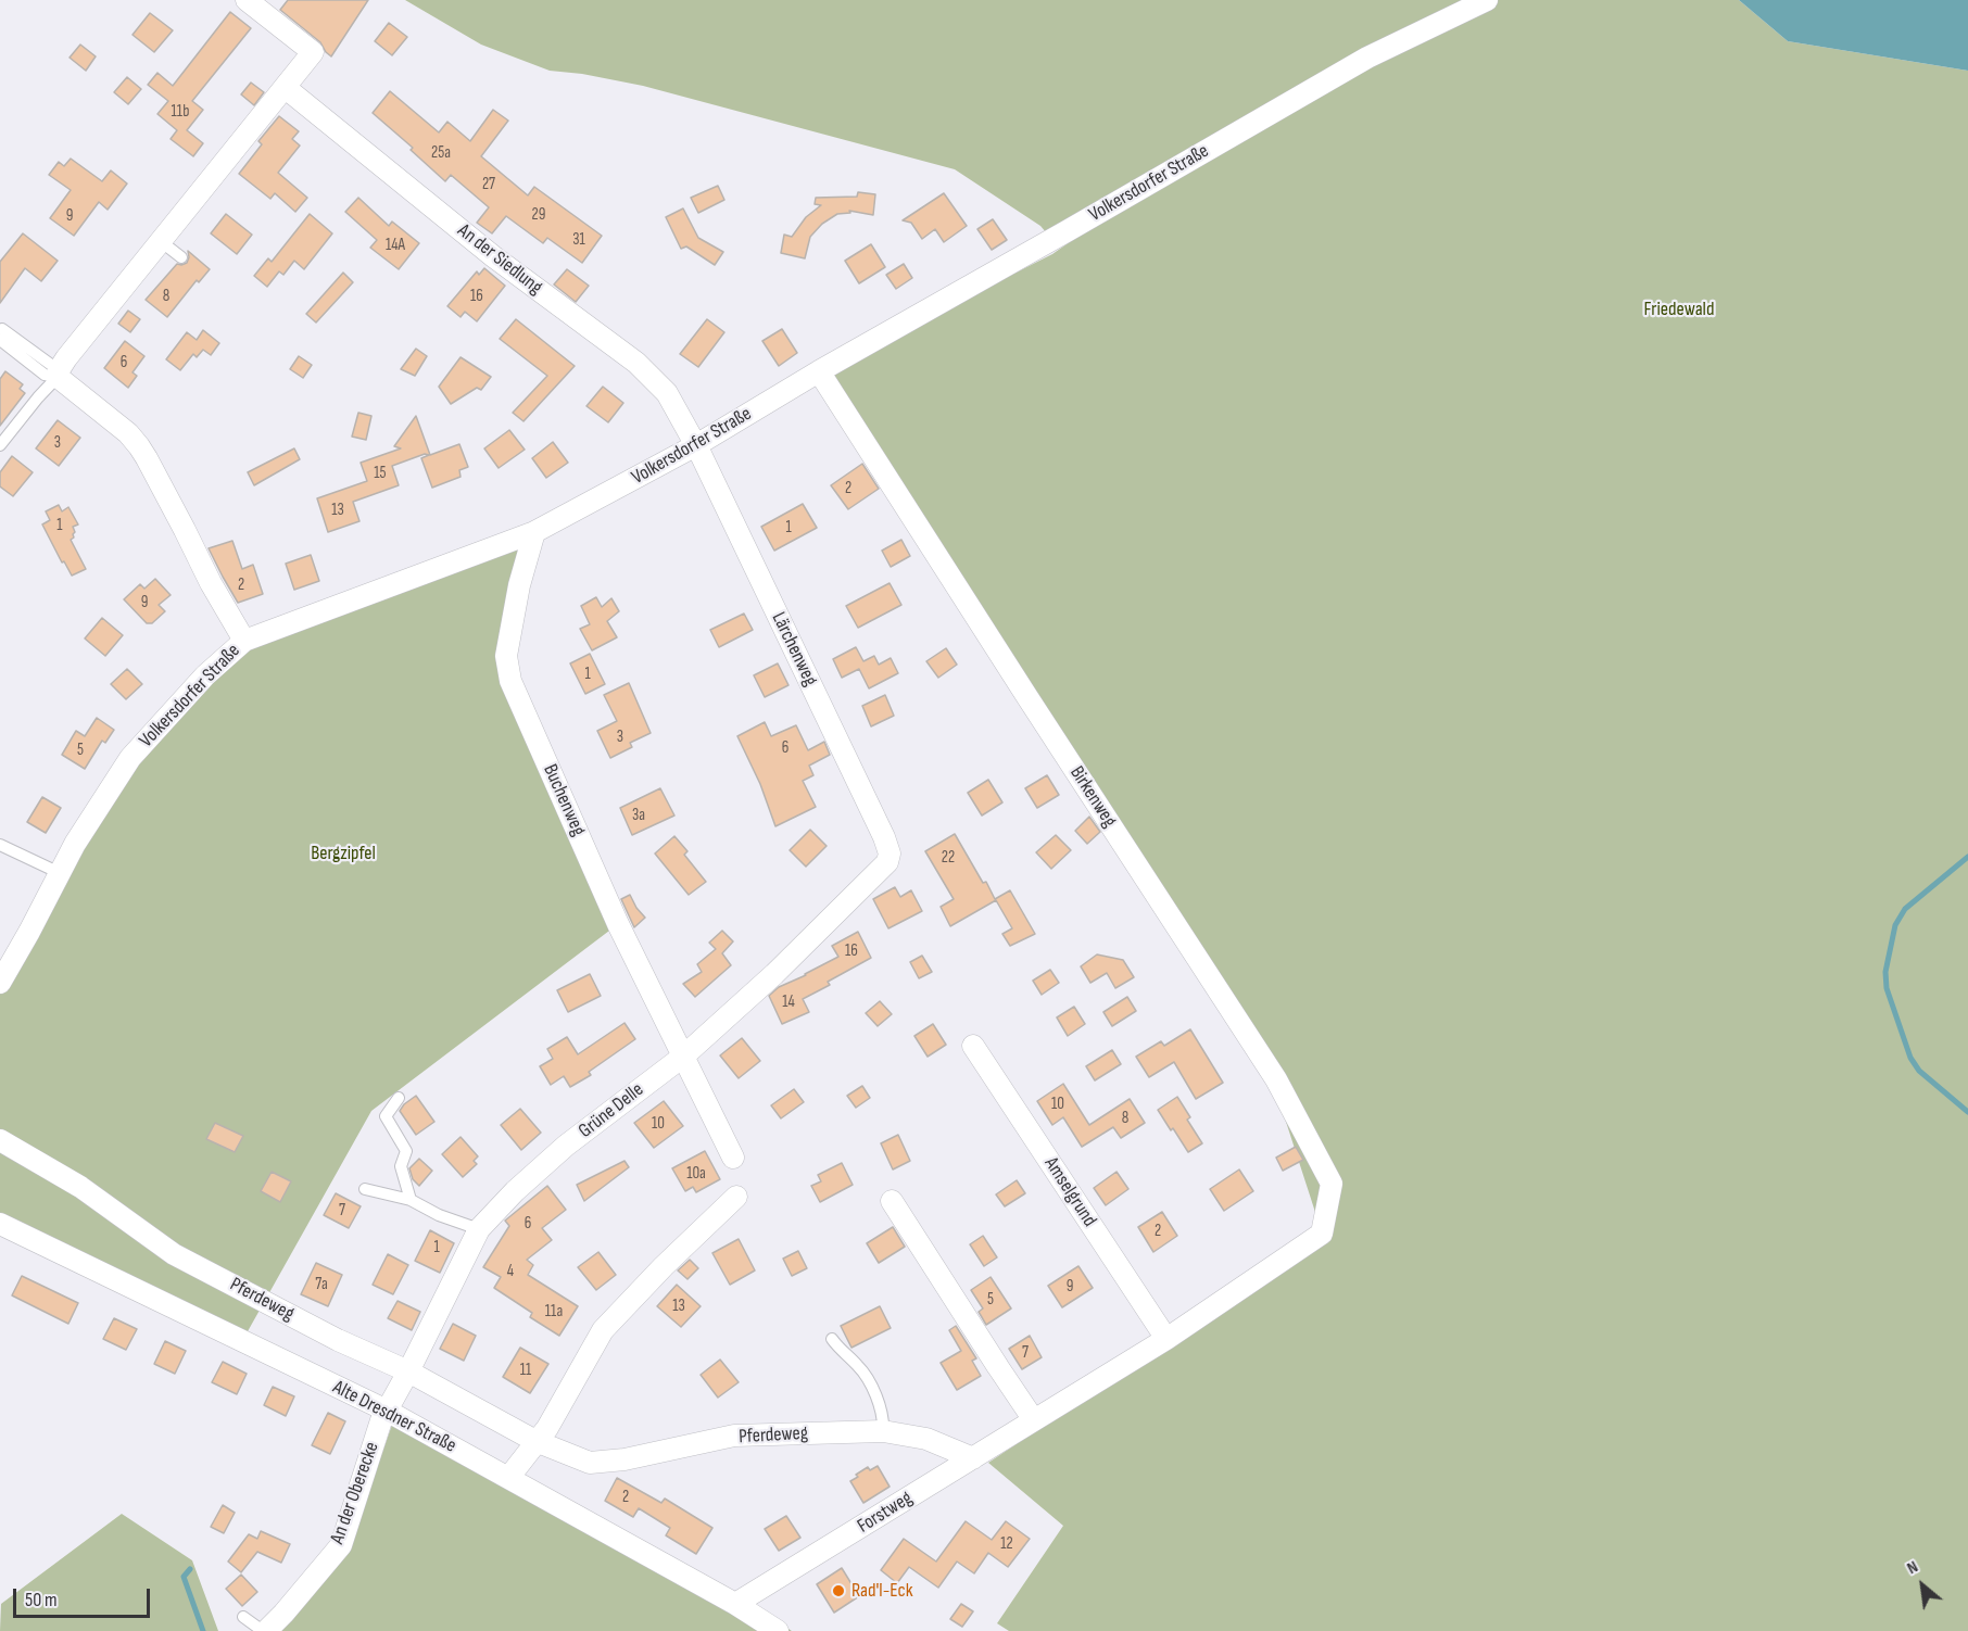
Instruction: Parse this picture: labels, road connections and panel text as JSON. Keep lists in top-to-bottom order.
{
  "streets": {
    "street": [
      "Volkersdorfer Straße",
      "An der Siedlung",
      "Lärchenweg",
      "Birkenweg",
      "Buchenweg",
      "Grüne Delle",
      "Amselgrund",
      "Pferdeweg",
      "Alte Dresdner Straße",
      "An der Oberecke",
      "Forstweg"
    ]
  },
  "crossings": [
    ["Volkersdorfer Straße", "An der Siedlung"],
    ["Volkersdorfer Straße", "Lärchenweg"],
    ["Volkersdorfer Straße", "Birkenweg"],
    ["Volkersdorfer Straße", "Buchenweg"],
    ["An der Siedlung", "Lärchenweg"],
    ["Lärchenweg", "Grüne Delle"],
    ["Birkenweg", "Forstweg"],
    ["Buchenweg", "Grüne Delle"],
    ["Grüne Delle", "Pferdeweg"],
    ["Grüne Delle", "Alte Dresdner Straße"],
    ["Grüne Delle", "An der Oberecke"],
    ["Amselgrund", "Forstweg"],
    ["Pferdeweg", "Forstweg"],
    ["Alte Dresdner Straße", "An der Oberecke"],
    ["Alte Dresdner Straße", "Forstweg"]
  ],
  "parks": ["Friedewald", "Bergzipfel"],
  "places": ["Rad'l-Eck"],
  "house_numbers": [
    "11b",
    "25a",
    "27",
    "29",
    "9",
    "31",
    "14A",
    "8",
    "16",
    "6",
    "3",
    "15",
    "2",
    "13",
    "1",
    "1",
    "2",
    "9",
    "1",
    "3",
    "6",
    "5",
    "3a",
    "22",
    "16",
    "14",
    "10",
    "8",
    "10",
    "10a",
    "7",
    "6",
    "2",
    "1",
    "4",
    "7a",
    "9",
    "5",
    "13",
    "11a",
    "7",
    "11",
    "2",
    "12"
  ],
  "scale_bar": "50 m",
  "north": "top left"
}
